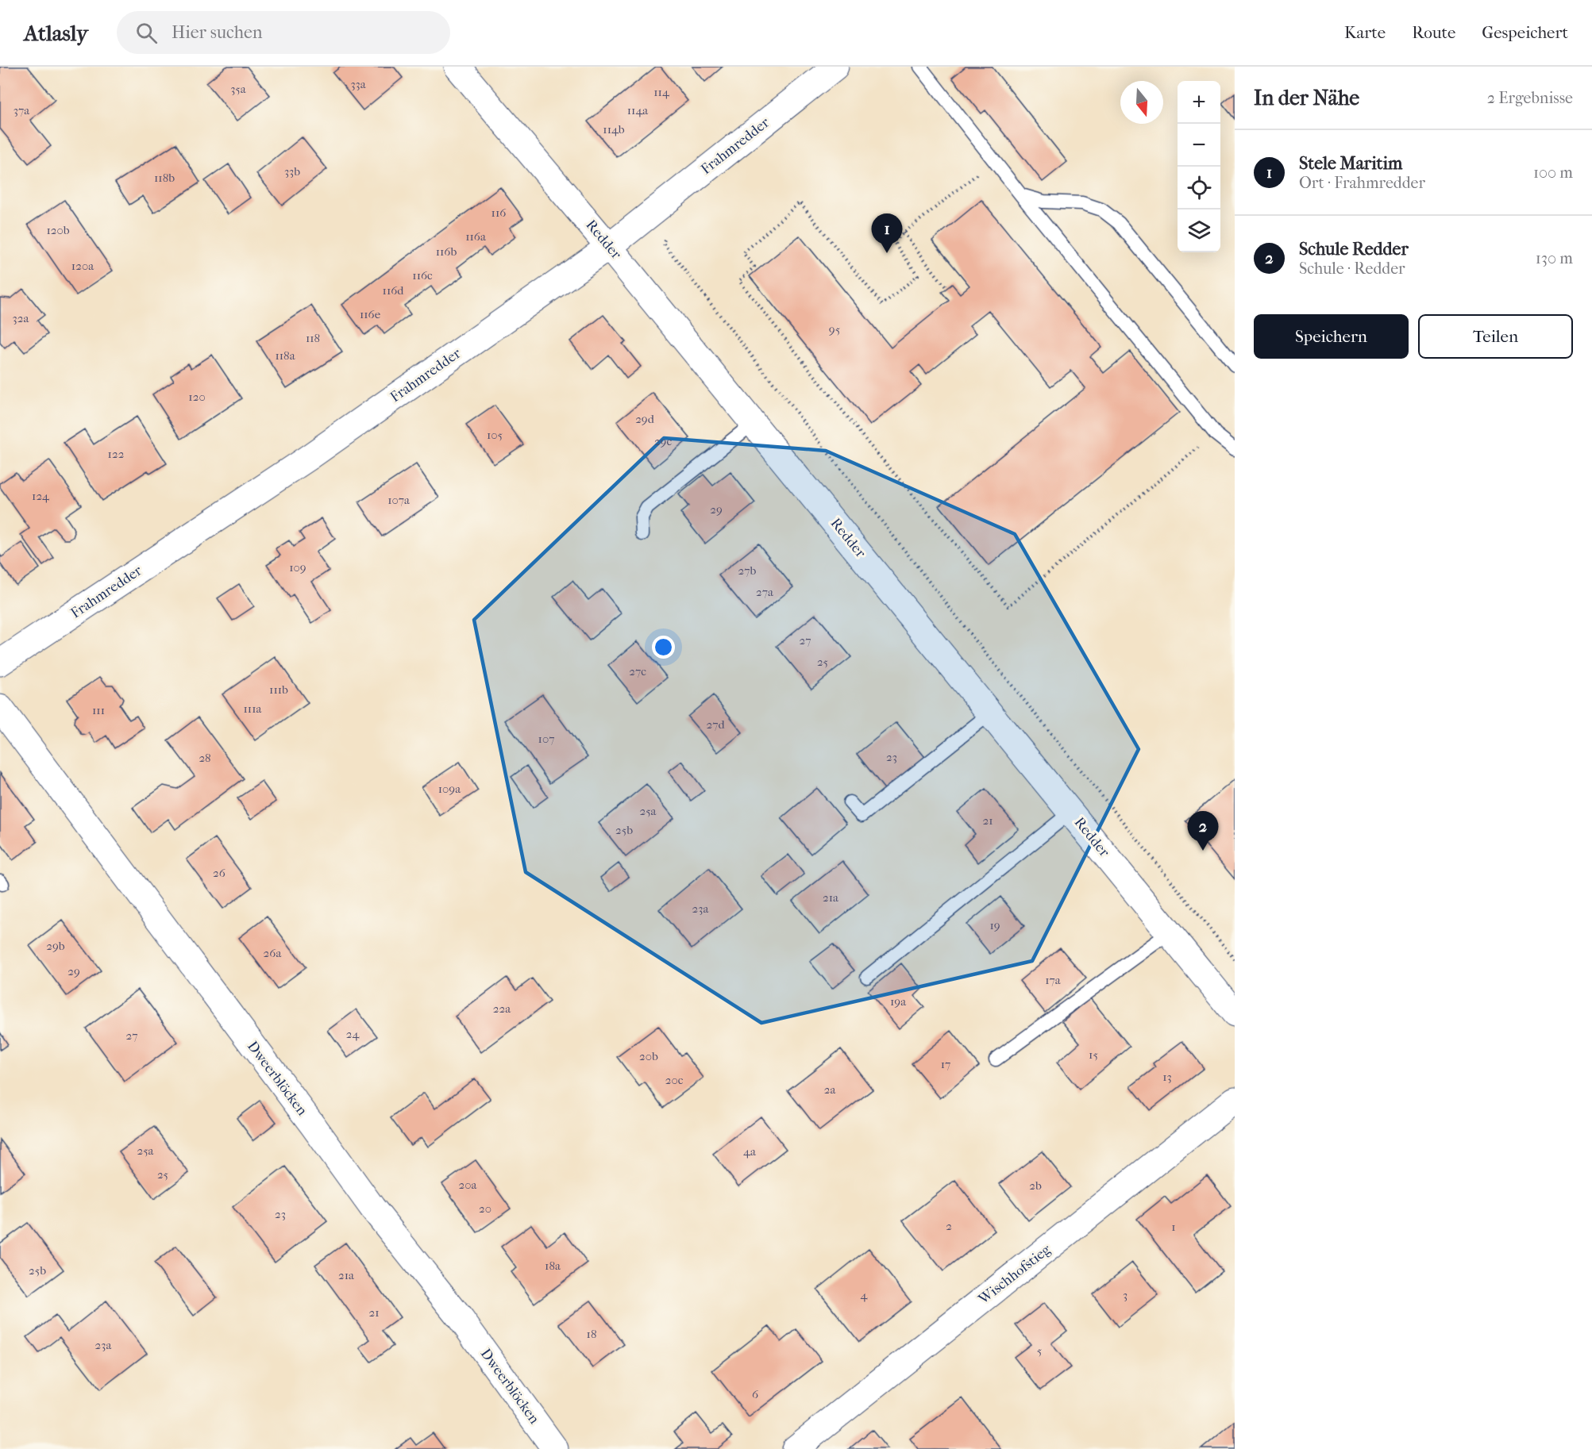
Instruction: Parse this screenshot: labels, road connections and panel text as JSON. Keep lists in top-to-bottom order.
{
  "streets": {
    "street": [
      "Frahmredder",
      "Redder",
      "Dweerblöcken",
      "Wischhofstieg"
    ]
  },
  "crossings": [
    ["Frahmredder", "Redder"]
  ],
  "house_numbers": [
    "33a",
    "35a",
    "114",
    "37a",
    "114a",
    "114b",
    "33b",
    "118b",
    "116",
    "120b",
    "116a",
    "116b",
    "120a",
    "116c",
    "116d",
    "116e",
    "32a",
    "95",
    "118",
    "118a",
    "120",
    "29d",
    "105",
    "29c",
    "122",
    "124",
    "107a",
    "29",
    "109",
    "27b",
    "27a",
    "27",
    "25",
    "27c",
    "111b",
    "111a",
    "111",
    "27d",
    "107",
    "23",
    "28",
    "109a",
    "25a",
    "21",
    "25b",
    "26",
    "21a",
    "23a",
    "19",
    "29b",
    "26a",
    "29",
    "17a",
    "19a",
    "22a",
    "24",
    "27",
    "15",
    "20b",
    "17",
    "13",
    "20c",
    "2a",
    "25a",
    "4a",
    "25",
    "20a",
    "2b",
    "20",
    "23",
    "2",
    "1",
    "18a",
    "25b",
    "21a",
    "4",
    "3",
    "21",
    "18",
    "23a",
    "5",
    "6"
  ],
  "north": "bottom",
  "page": {
    "header": "Atlasly",
    "search": "Hier suchen",
    "nav": ["Karte", "Route", "Gespeichert"],
    "heading": ["In der Nähe", "2 Ergebnisse"],
    "map_buttons": ["+", "−"],
    "list": [
      {
        "mark": "1",
        "name": "Stele Maritim",
        "note": "Ort · Frahmredder",
        "value": "100 m"
      },
      {
        "mark": "2",
        "name": "Schule Redder",
        "note": "Schule · Redder",
        "value": "130 m"
      }
    ],
    "pins": ["1", "2"],
    "buttons": ["Speichern", "Teilen"]
  }
}
